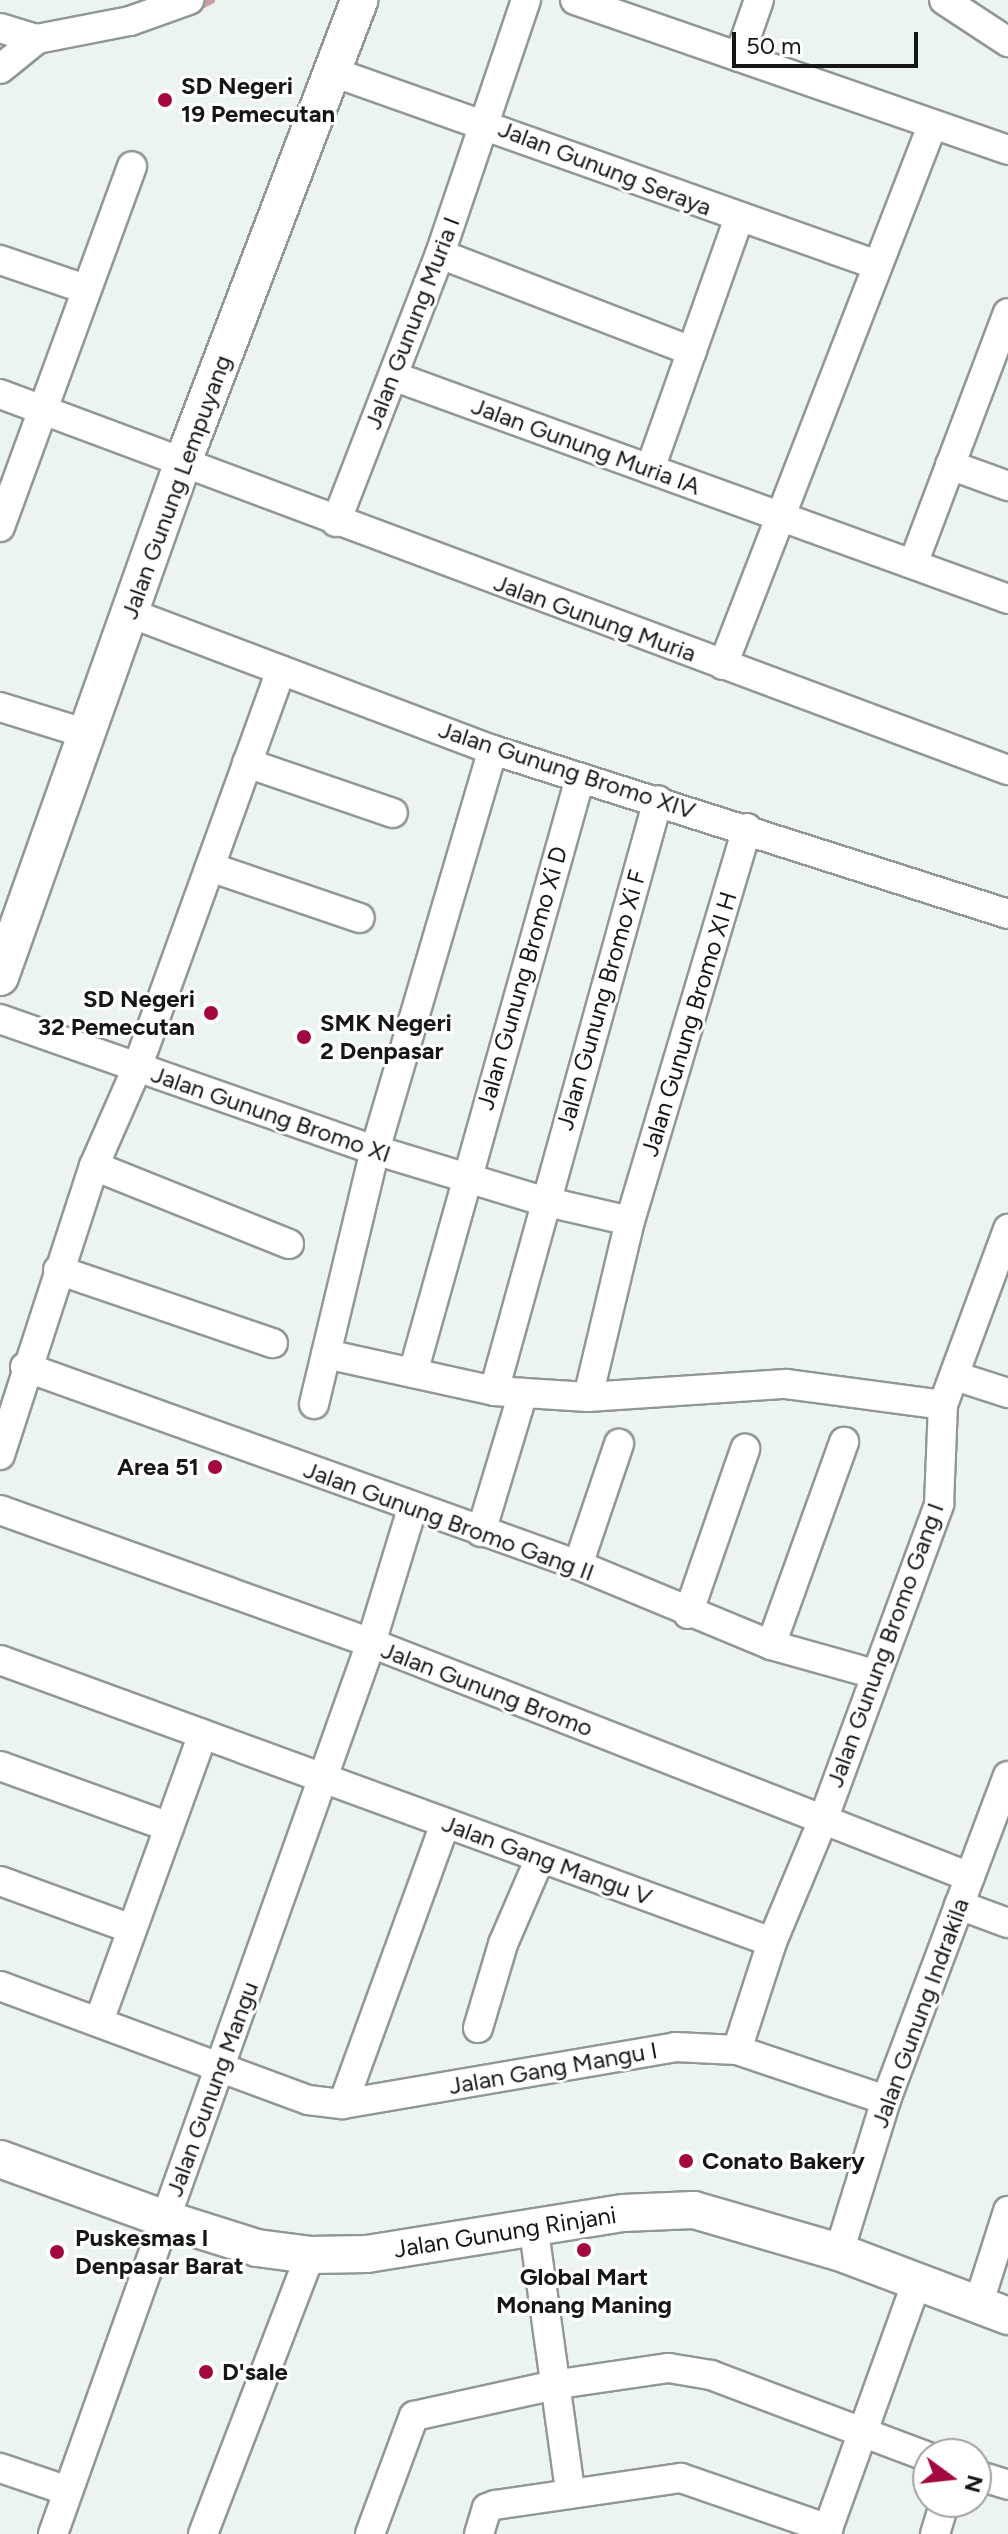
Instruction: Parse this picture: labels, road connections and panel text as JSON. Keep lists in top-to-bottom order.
{
  "streets": {
    "street": [
      "Jalan Gunung Seraya",
      "Jalan Gunung Muria I",
      "Jalan Gunung Muria IA",
      "Jalan Gunung Lempuyang",
      "Jalan Gunung Muria",
      "Jalan Gunung Bromo XIV",
      "Jalan Gunung Bromo Xi D",
      "Jalan Gunung Bromo Xi F",
      "Jalan Gunung Bromo XI H",
      "Jalan Gunung Bromo XI",
      "Jalan Gunung Bromo Gang II",
      "Jalan Gunung Bromo Gang I",
      "Jalan Gunung Bromo",
      "Jalan Gang Mangu V",
      "Jalan Gunung Indrakila",
      "Jalan Gang Mangu I",
      "Jalan Gunung Mangu",
      "Jalan Gunung Rinjani"
    ]
  },
  "crossings": [
    ["Jalan Gunung Seraya", "Jalan Gunung Muria I"],
    ["Jalan Gunung Seraya", "Jalan Gunung Lempuyang"],
    ["Jalan Gunung Muria I", "Jalan Gunung Muria IA"],
    ["Jalan Gunung Muria I", "Jalan Gunung Muria"],
    ["Jalan Gunung Lempuyang", "Jalan Gunung Muria"],
    ["Jalan Gunung Lempuyang", "Jalan Gunung Bromo XIV"],
    ["Jalan Gunung Bromo XIV", "Jalan Gunung Bromo Xi D"],
    ["Jalan Gunung Bromo XIV", "Jalan Gunung Bromo Xi F"],
    ["Jalan Gunung Bromo XIV", "Jalan Gunung Bromo XI H"],
    ["Jalan Gunung Bromo Xi D", "Jalan Gunung Bromo XI"],
    ["Jalan Gunung Bromo Xi F", "Jalan Gunung Bromo XI"],
    ["Jalan Gunung Bromo XI H", "Jalan Gunung Bromo XI"],
    ["Jalan Gunung Bromo Gang II", "Jalan Gunung Bromo Gang I"],
    ["Jalan Gunung Bromo Gang II", "Jalan Gunung Mangu"],
    ["Jalan Gunung Bromo Gang I", "Jalan Gunung Bromo"],
    ["Jalan Gunung Bromo Gang I", "Jalan Gang Mangu V"],
    ["Jalan Gunung Bromo Gang I", "Jalan Gang Mangu I"],
    ["Jalan Gunung Bromo", "Jalan Gunung Indrakila"],
    ["Jalan Gunung Bromo", "Jalan Gunung Mangu"],
    ["Jalan Gang Mangu V", "Jalan Gunung Mangu"],
    ["Jalan Gunung Indrakila", "Jalan Gang Mangu I"],
    ["Jalan Gunung Indrakila", "Jalan Gunung Rinjani"],
    ["Jalan Gang Mangu I", "Jalan Gunung Mangu"],
    ["Jalan Gunung Mangu", "Jalan Gunung Rinjani"]
  ],
  "places": [
    "SD Negeri 19 Pemecutan",
    "SD Negeri 32 Pemecutan",
    "SMK Negeri 2 Denpasar",
    "Area 51",
    "Conato Bakery",
    "Global Mart Monang Maning",
    "Puskesmas I Denpasar Barat",
    "D'sale"
  ],
  "scale_bar": "50 m",
  "north": "right"
}
